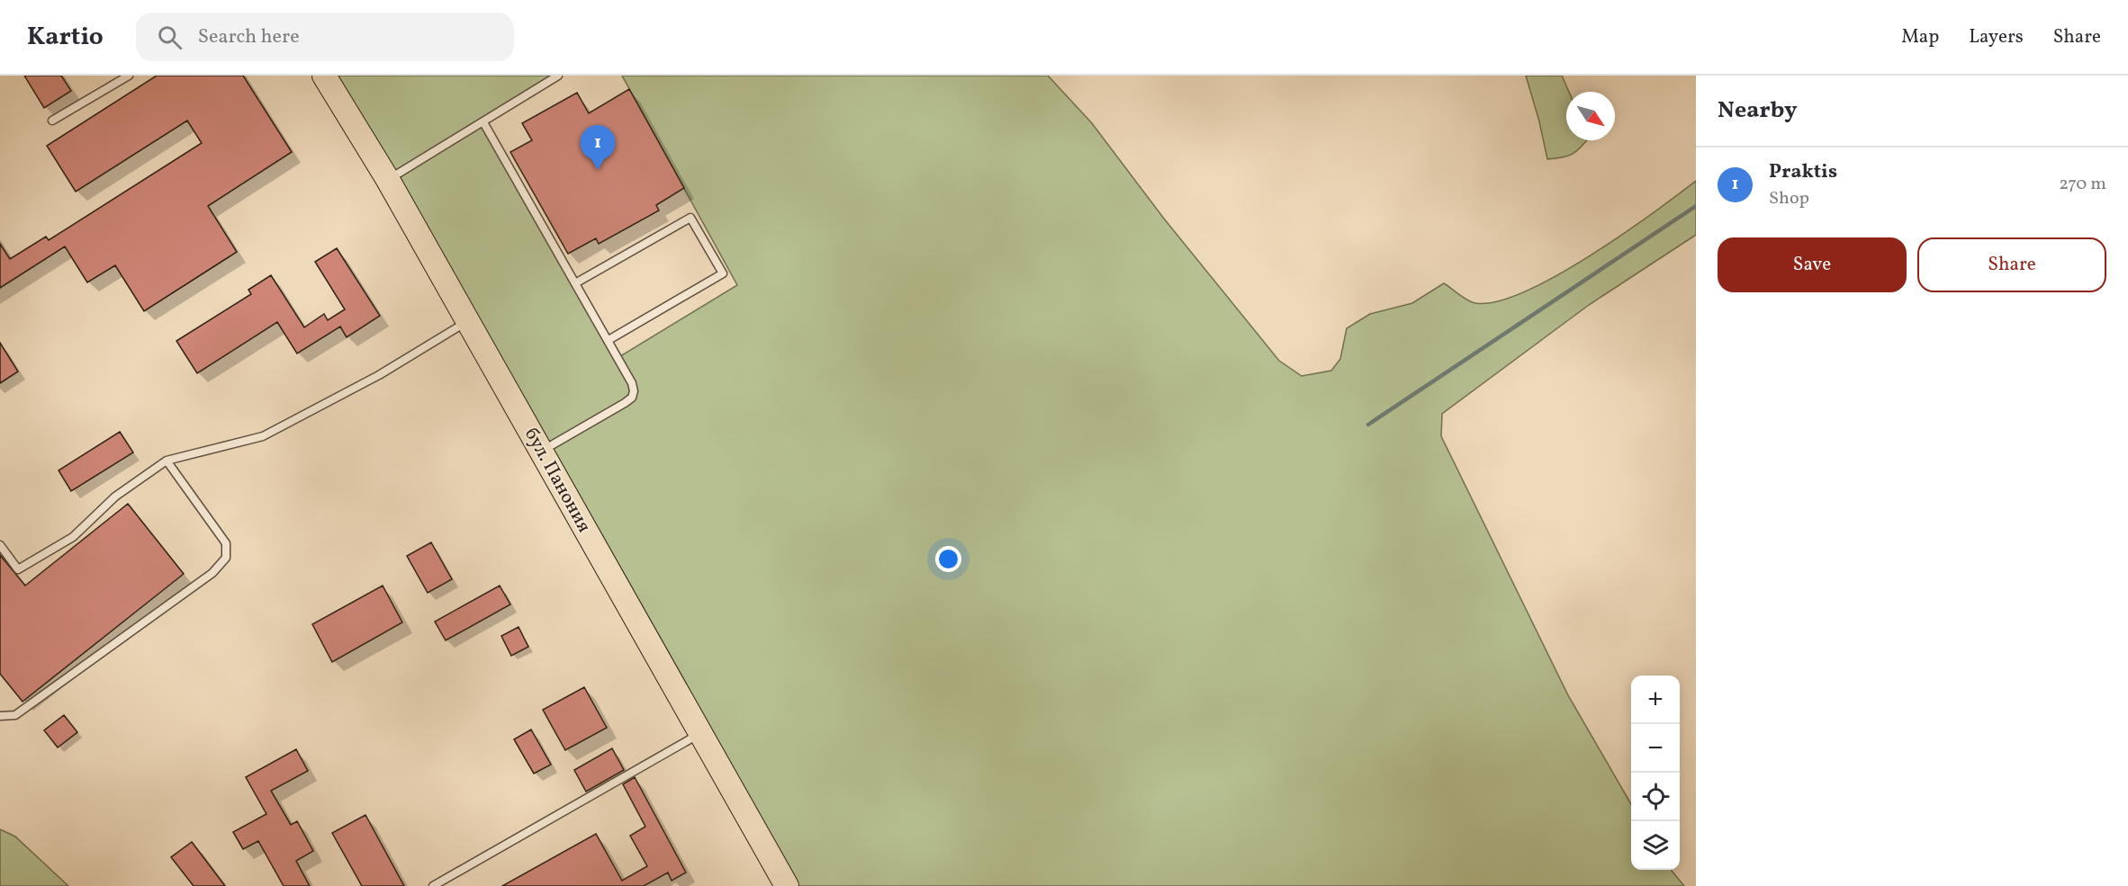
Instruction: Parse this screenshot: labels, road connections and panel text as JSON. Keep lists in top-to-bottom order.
{
  "streets": {
    "main road": ["бул. Панония"]
  },
  "north": "bottom right",
  "page": {
    "header": "Kartio",
    "search": "Search here",
    "nav": ["Map", "Layers", "Share"],
    "heading": "Nearby",
    "pins": "1",
    "list": [
      {
        "mark": "1",
        "name": "Praktis",
        "note": "Shop",
        "value": "270 m"
      }
    ],
    "buttons": ["Save", "Share"],
    "map_buttons": ["+", "−"]
  }
}
